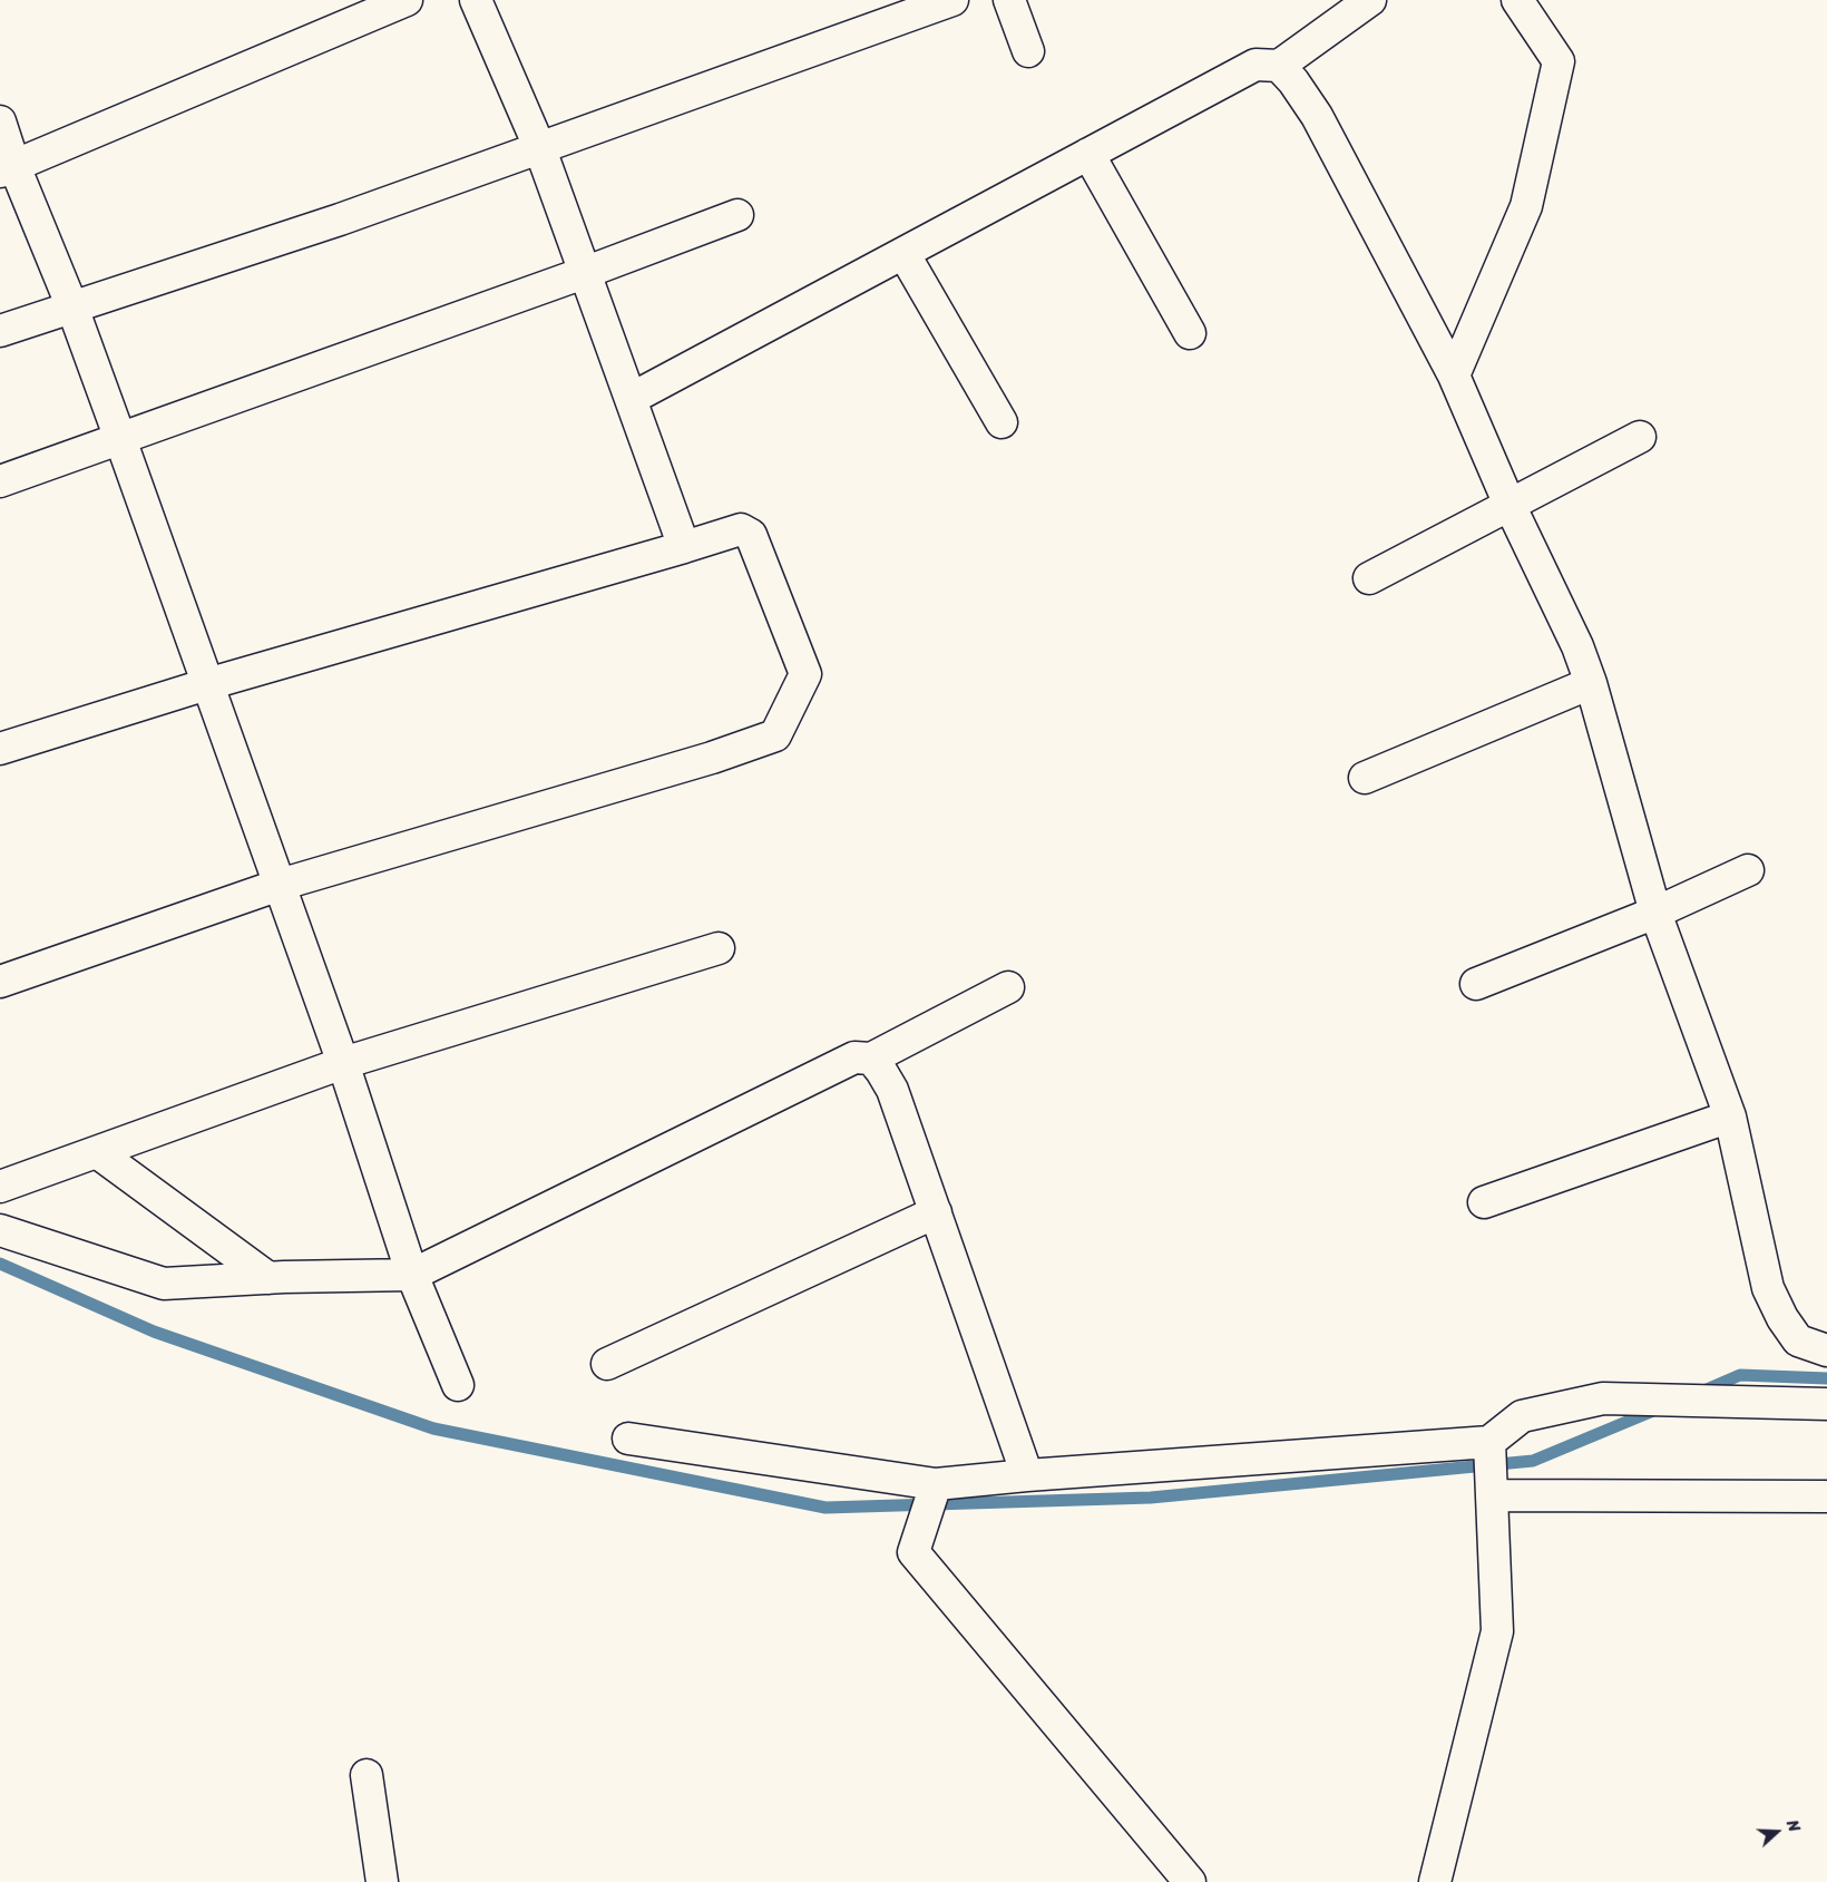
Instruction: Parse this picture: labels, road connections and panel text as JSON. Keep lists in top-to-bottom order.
{
  "north": "right"
}
